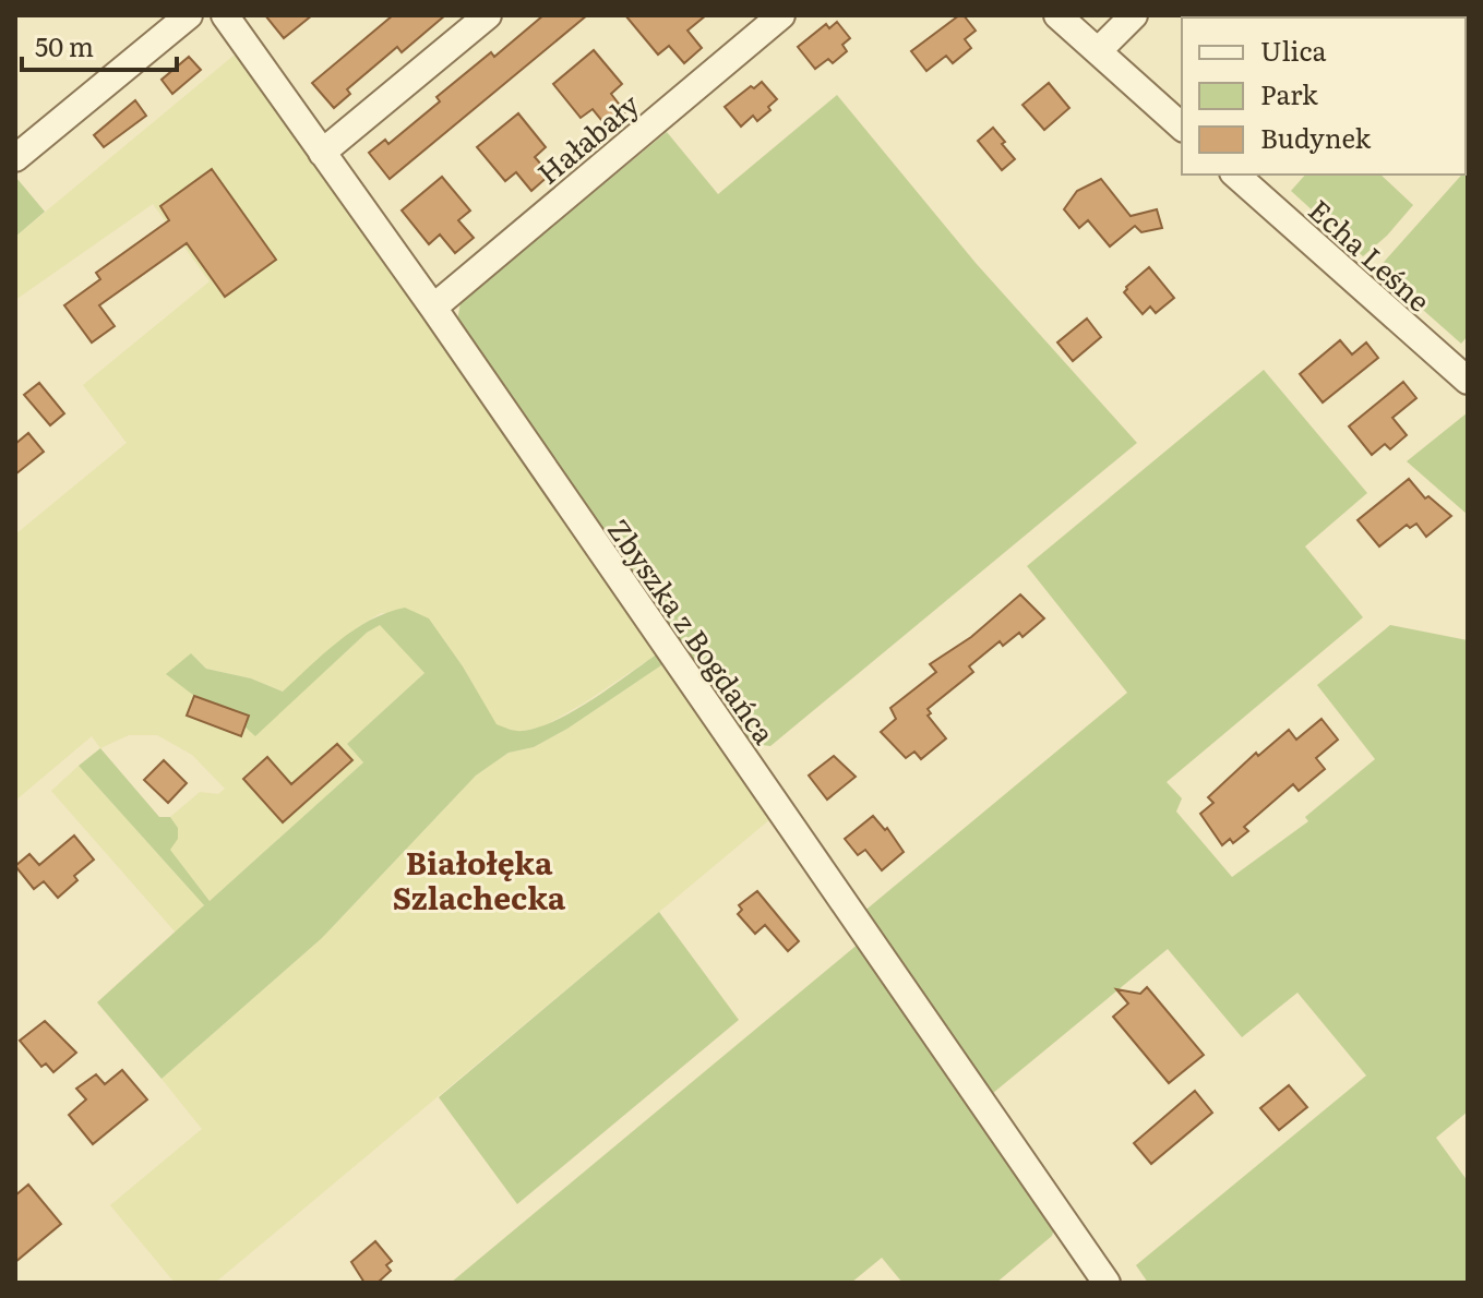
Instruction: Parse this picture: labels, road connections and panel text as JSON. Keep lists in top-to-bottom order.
{
  "streets": {
    "street": ["Hałabały", "Echa Leśne", "Zbyszka z Bogdańca"]
  },
  "crossings": [
    ["Hałabały", "Zbyszka z Bogdańca"]
  ],
  "districts": ["Białołęka Szlachecka"],
  "legend": ["Ulica", "Park", "Budynek"],
  "scale_bar": "50 m"
}
